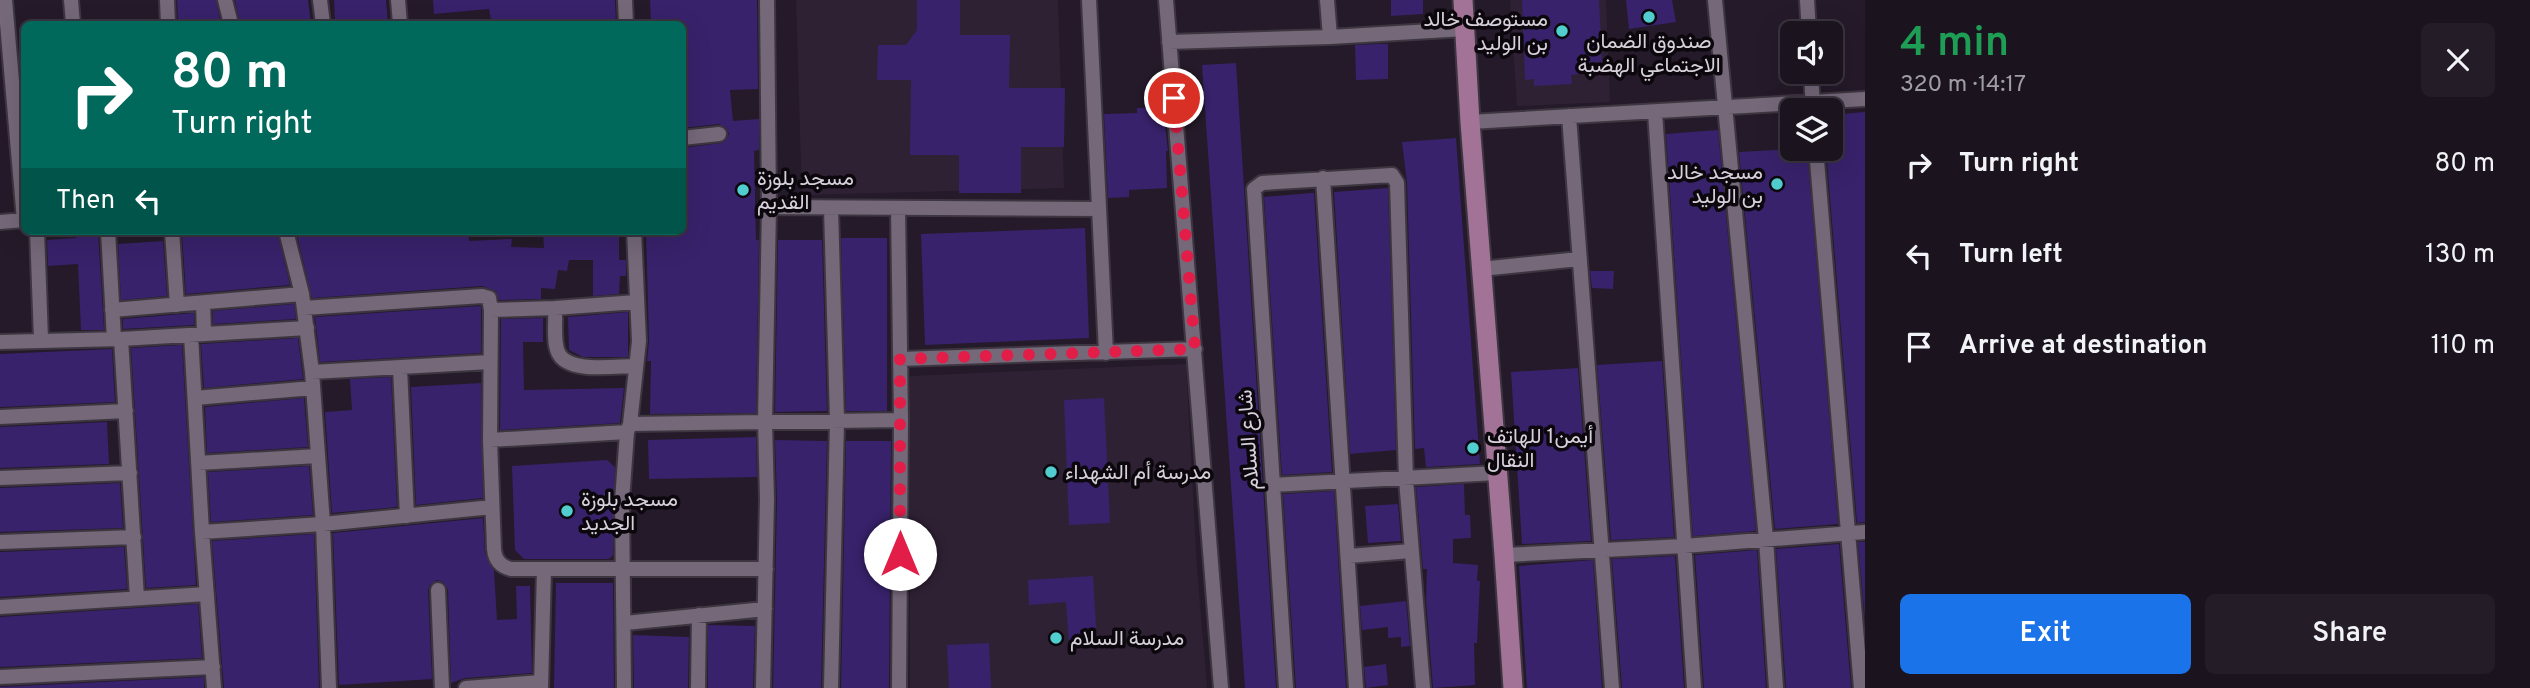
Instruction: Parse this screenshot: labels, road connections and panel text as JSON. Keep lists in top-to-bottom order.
{
  "streets": {
    "street": ["شارع السلام"]
  },
  "places": [
    "صندوق الضمان الاجتماعي الهضبة",
    "مستوصف خالد بن الوليد",
    "مسجد خالد بن الوليد",
    "مسجد بلوزة القديم",
    "أيمن1 للهاتف النقال",
    "مدرسة أم الشهداء",
    "مسجد بلوزة الجديد",
    "مدرسة السلام"
  ],
  "page": {
    "heading": ["4 min", "320 m · 14:17"],
    "turn": ["80 m", "Turn right"],
    "list": [
      {
        "name": "Turn right",
        "value": "80 m"
      },
      {
        "name": "Turn left",
        "value": "130 m"
      },
      {
        "name": "Arrive at destination",
        "value": "110 m"
      }
    ],
    "then": "Then",
    "buttons": ["Exit", "Share"]
  }
}
